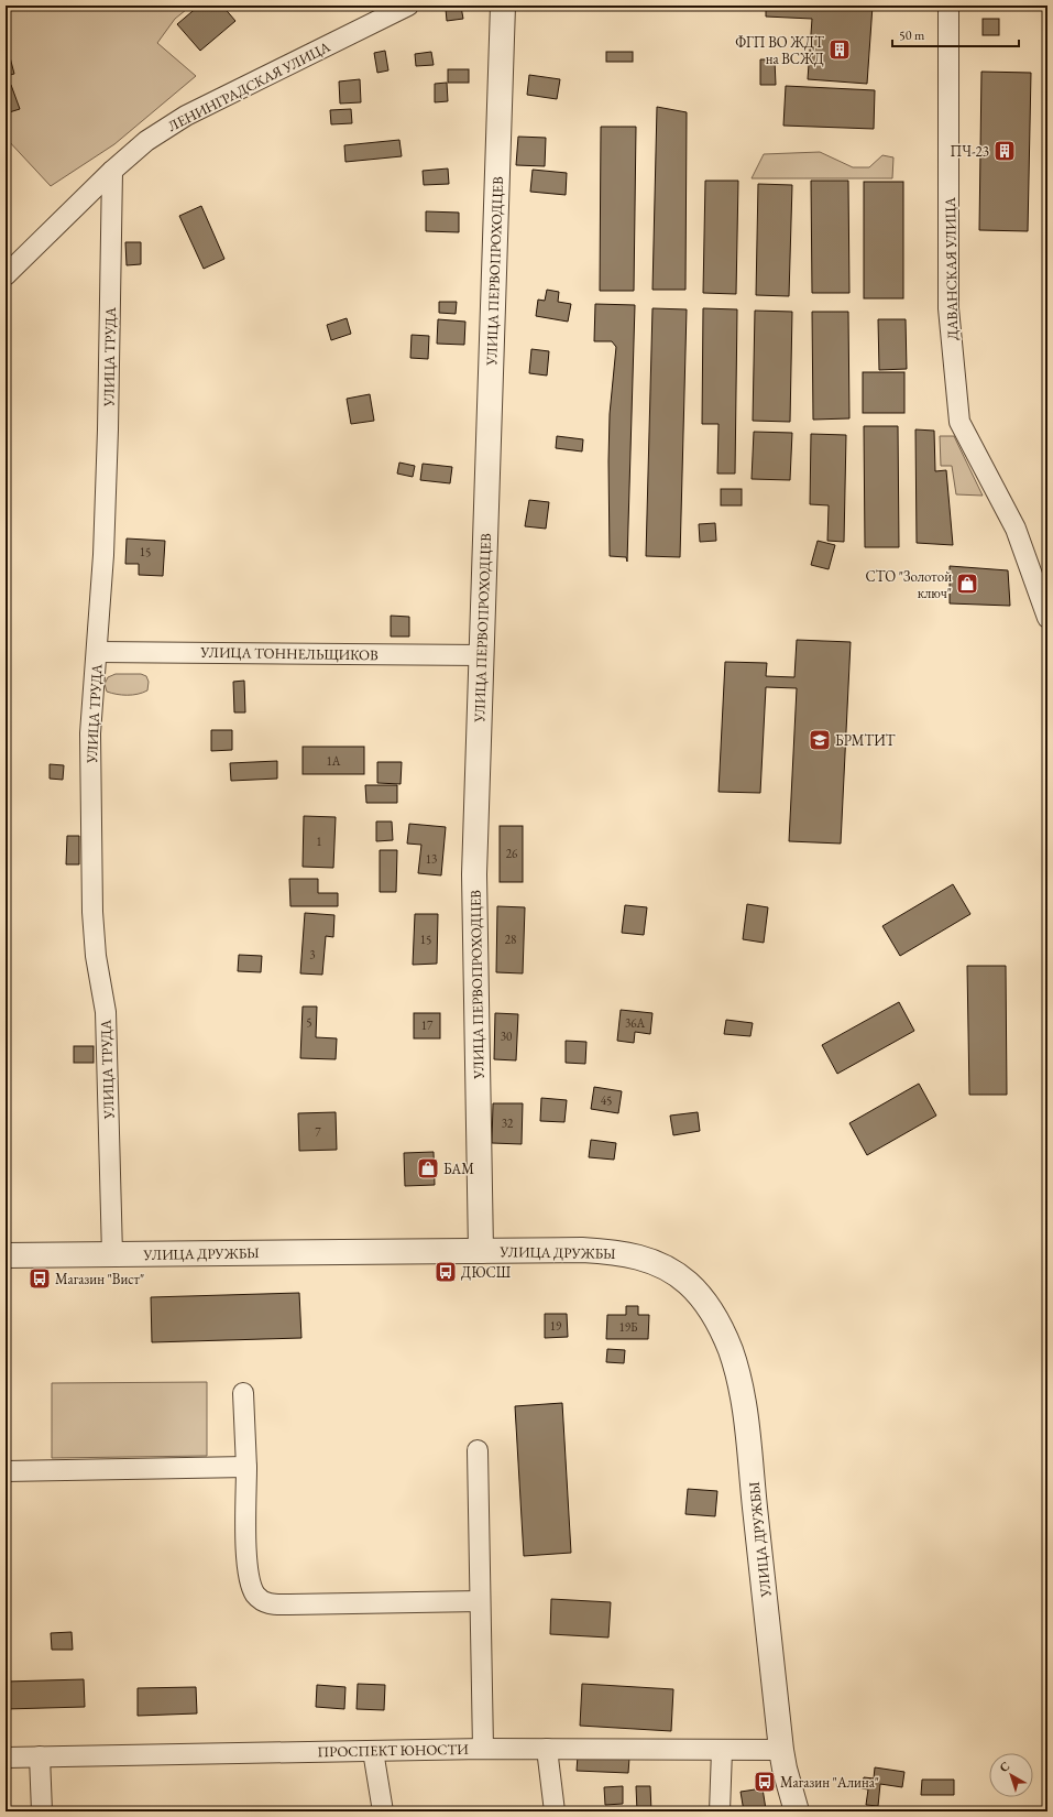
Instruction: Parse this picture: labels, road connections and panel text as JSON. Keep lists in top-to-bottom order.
{
  "streets": {
    "street": [
      "ЛЕНИНГРАДСКАЯ УЛИЦА",
      "ДАВАНСКАЯ УЛИЦА",
      "УЛИЦА ПЕРВОПРОХОДЦЕВ",
      "УЛИЦА ТРУДА",
      "УЛИЦА ТОННЕЛЬЩИКОВ",
      "УЛИЦА ДРУЖБЫ",
      "ПРОСПЕКТ ЮНОСТИ"
    ]
  },
  "crossings": [
    ["ЛЕНИНГРАДСКАЯ УЛИЦА", "УЛИЦА ТРУДА"],
    ["УЛИЦА ПЕРВОПРОХОДЦЕВ", "УЛИЦА ТОННЕЛЬЩИКОВ"],
    ["УЛИЦА ПЕРВОПРОХОДЦЕВ", "УЛИЦА ДРУЖБЫ"],
    ["УЛИЦА ТРУДА", "УЛИЦА ТОННЕЛЬЩИКОВ"],
    ["УЛИЦА ТРУДА", "УЛИЦА ДРУЖБЫ"],
    ["УЛИЦА ДРУЖБЫ", "ПРОСПЕКТ ЮНОСТИ"]
  ],
  "places": {
    "building": ["ФГП ВО ЖДТ на ВСЖД", "ПЧ-23"],
    "shop": ["СТО \"Золотой ключ\"", "БАМ"],
    "school or university": ["БРМТИТ"],
    "bus stop": ["ДЮСШ", "Магазин \"Вист\"", "Магазин \"Алина\""]
  },
  "house_numbers": [
    "15",
    "1А",
    "1",
    "26",
    "13",
    "15",
    "28",
    "3",
    "5",
    "36А",
    "17",
    "30",
    "45",
    "32",
    "7",
    "19",
    "19Б"
  ],
  "scale_bar": "50 m",
  "north": "top left"
}
